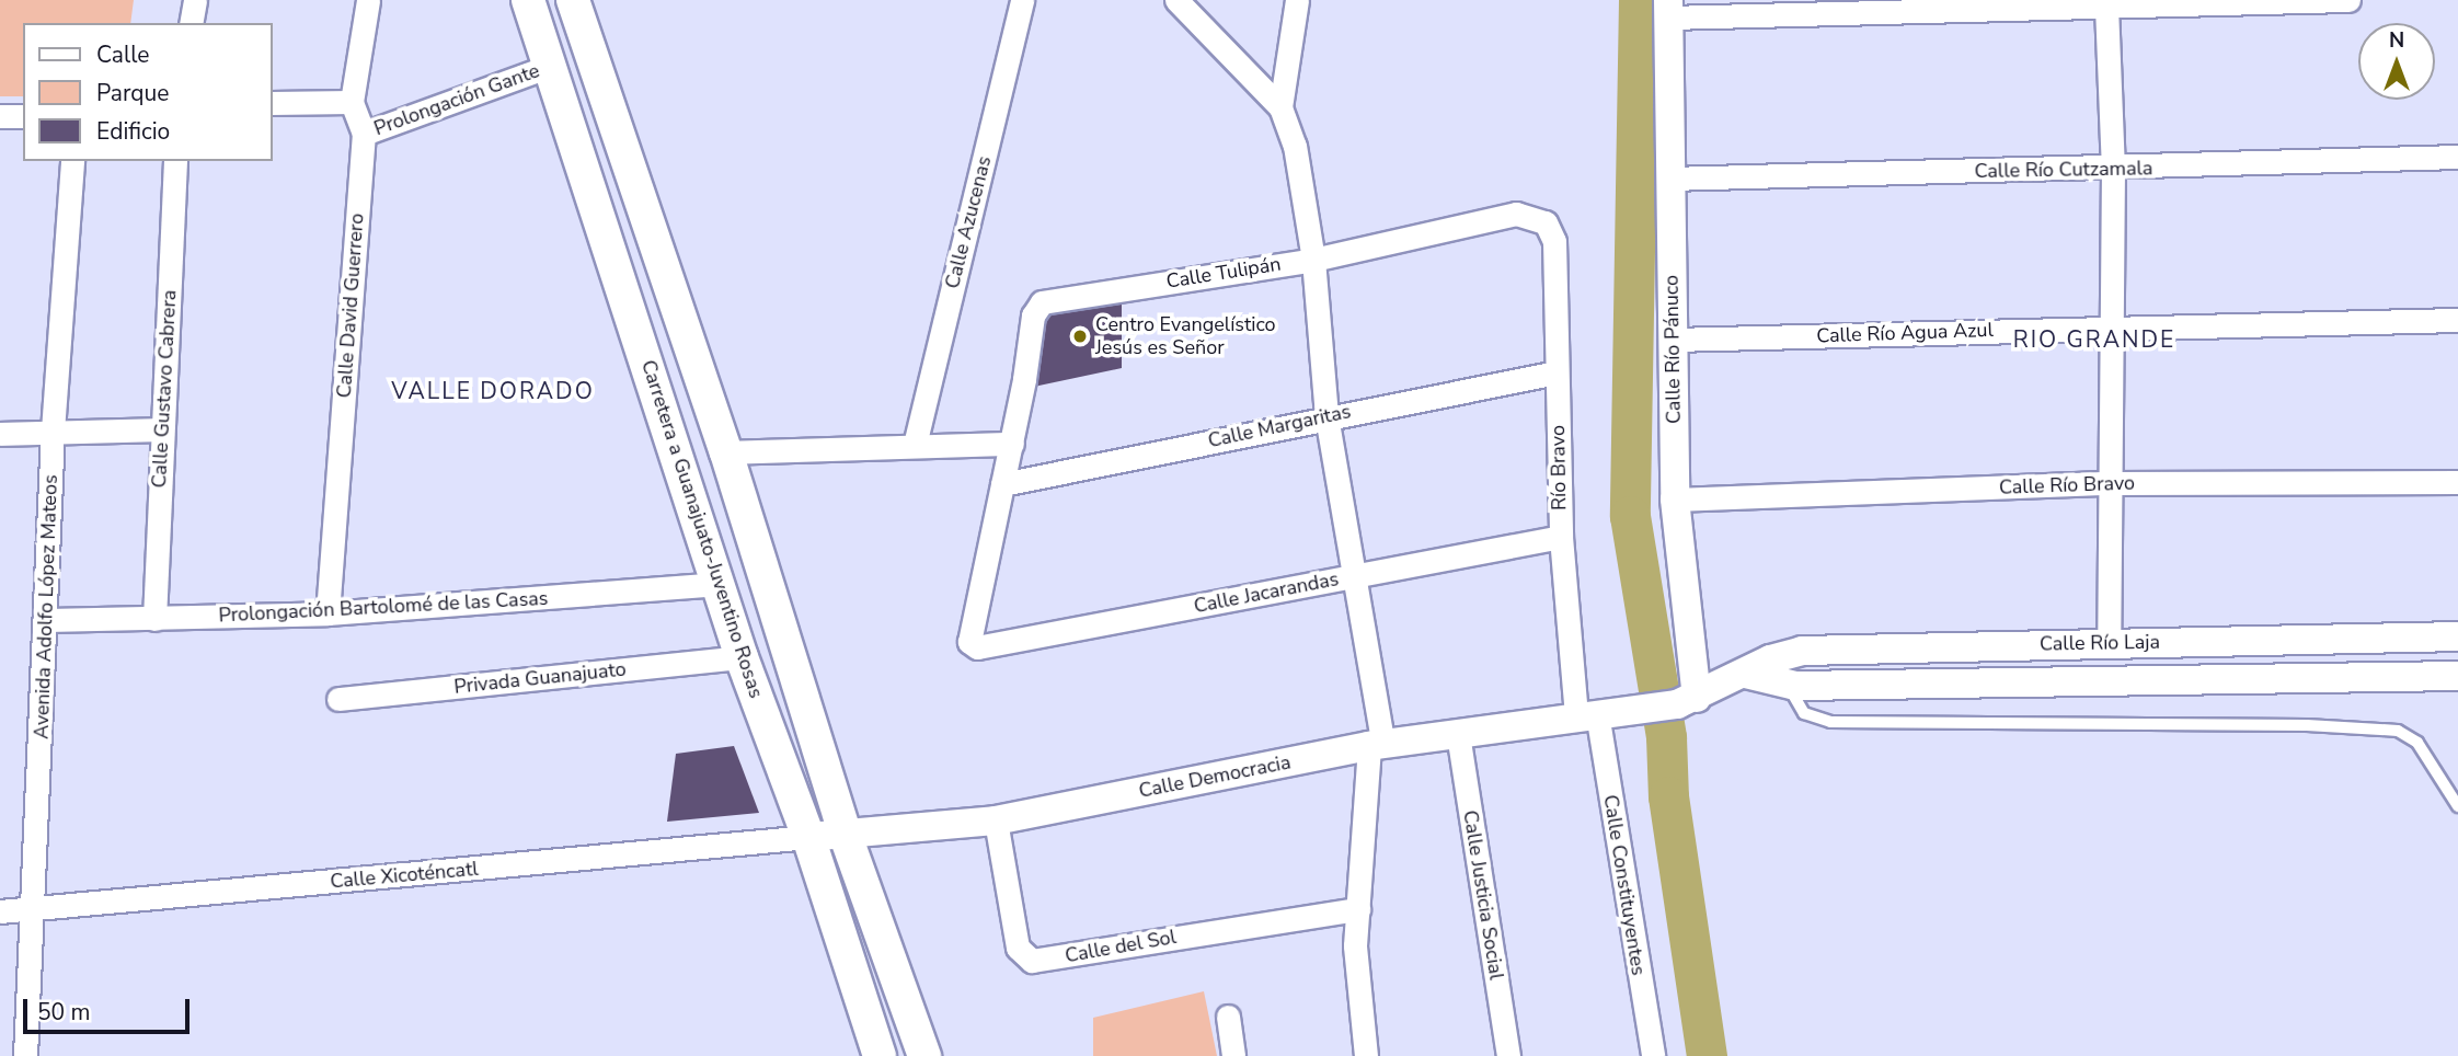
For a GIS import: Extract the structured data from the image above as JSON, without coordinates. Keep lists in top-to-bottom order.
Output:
{
  "streets": {
    "main road": ["Carretera a Guanajuato-Juventino Rosas"],
    "street": [
      "Prolongación Gante",
      "Calle Río Cutzamala",
      "Calle Azucenas",
      "Calle Tulipán",
      "Calle David Guerrero",
      "Calle Río Agua Azul",
      "Calle Río Pánuco",
      "Calle Gustavo Cabrera",
      "Calle Margaritas",
      "Río Bravo",
      "Calle Río Bravo",
      "Calle Jacarandas",
      "Avenida Adolfo López Mateos",
      "Prolongación Bartolomé de las Casas",
      "Calle Río Laja",
      "Privada Guanajuato",
      "Calle Democracia",
      "Calle Xicoténcatl",
      "Calle Constituyentes",
      "Calle Justicia Social",
      "Calle del Sol"
    ]
  },
  "crossings": [
    ["Prolongación Gante", "Calle David Guerrero"],
    ["Prolongación Gante", "Carretera a Guanajuato-Juventino Rosas"],
    ["Calle Río Cutzamala", "Calle Río Pánuco"],
    ["Calle Tulipán", "Río Bravo"],
    ["Calle David Guerrero", "Prolongación Bartolomé de las Casas"],
    ["Calle Río Agua Azul", "Calle Río Pánuco"],
    ["Calle Río Pánuco", "Calle Río Bravo"],
    ["Calle Río Pánuco", "Calle Río Laja"],
    ["Calle Gustavo Cabrera", "Prolongación Bartolomé de las Casas"],
    ["Calle Margaritas", "Río Bravo"],
    ["Calle Margaritas", "Calle Jacarandas"],
    ["Río Bravo", "Calle Jacarandas"],
    ["Río Bravo", "Calle Río Laja"],
    ["Río Bravo", "Calle Democracia"],
    ["Río Bravo", "Calle Constituyentes"],
    ["Carretera a Guanajuato-Juventino Rosas", "Prolongación Bartolomé de las Casas"],
    ["Carretera a Guanajuato-Juventino Rosas", "Privada Guanajuato"],
    ["Carretera a Guanajuato-Juventino Rosas", "Calle Democracia"],
    ["Carretera a Guanajuato-Juventino Rosas", "Calle Xicoténcatl"],
    ["Avenida Adolfo López Mateos", "Prolongación Bartolomé de las Casas"],
    ["Avenida Adolfo López Mateos", "Calle Xicoténcatl"],
    ["Calle Río Laja", "Calle Democracia"],
    ["Calle Río Laja", "Calle Constituyentes"],
    ["Calle Democracia", "Calle Xicoténcatl"],
    ["Calle Democracia", "Calle Constituyentes"],
    ["Calle Democracia", "Calle Justicia Social"],
    ["Calle Democracia", "Calle del Sol"]
  ],
  "districts": ["RIO GRANDE", "VALLE DORADO"],
  "places": ["Centro Evangelístico Jesús es Señor"],
  "legend": ["Calle", "Parque", "Edificio"],
  "scale_bar": "50 m",
  "north": "top"
}
